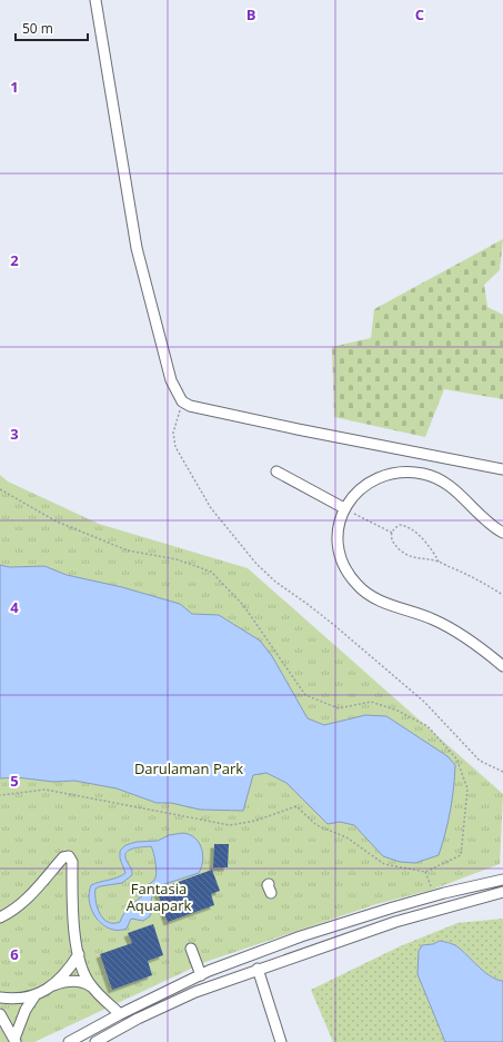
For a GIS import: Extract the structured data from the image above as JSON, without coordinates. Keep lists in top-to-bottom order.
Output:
{
  "parks": ["Darulaman Park", "Fantasia Aquapark"],
  "scale_bar": "50 m",
  "grid": {
    "columns": ["B", "C"],
    "rows": [
      "1",
      "2",
      "3",
      "4",
      "5",
      "6"
    ]
  }
}
